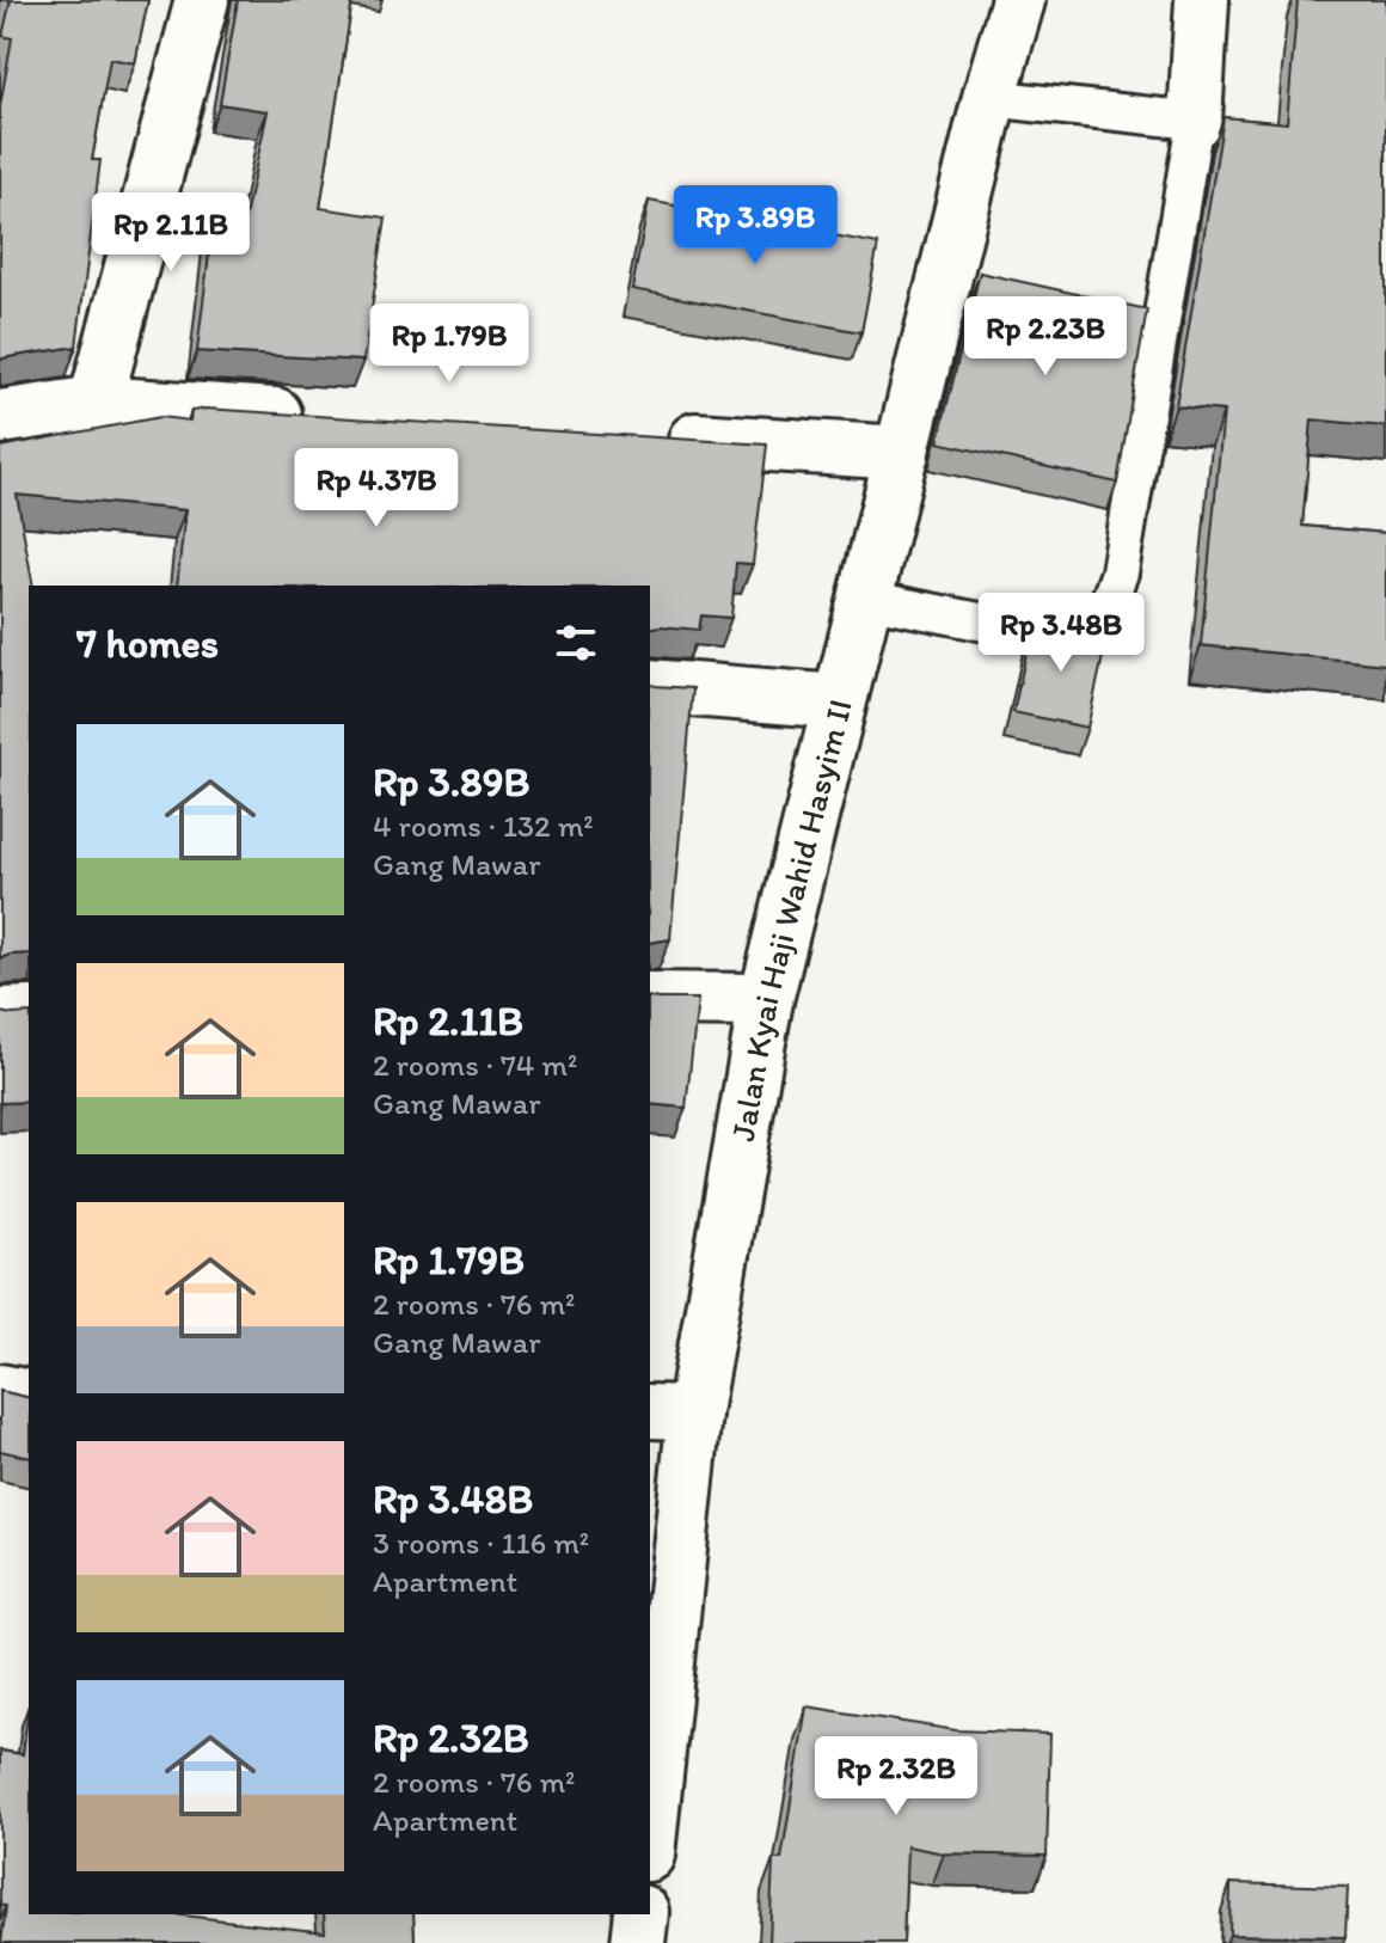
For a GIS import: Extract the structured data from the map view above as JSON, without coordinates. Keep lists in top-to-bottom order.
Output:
{
  "streets": {
    "street": ["Jalan Kyai Haji Wahid Hasyim II"]
  },
  "page": {
    "price": [
      "Rp 3.89B",
      "Rp 2.11B",
      "Rp 2.23B",
      "Rp 1.79B",
      "Rp 4.37B",
      "Rp 3.48B",
      "Rp 2.32B"
    ],
    "heading": "7 homes",
    "list": [
      {
        "name": "Rp 3.89B",
        "note": "4 rooms · 132 m² · Gang Mawar"
      },
      {
        "name": "Rp 2.11B",
        "note": "2 rooms · 74 m² · Gang Mawar"
      },
      {
        "name": "Rp 1.79B",
        "note": "2 rooms · 76 m² · Gang Mawar"
      },
      {
        "name": "Rp 3.48B",
        "note": "3 rooms · 116 m² · Apartment"
      },
      {
        "name": "Rp 2.32B",
        "note": "2 rooms · 76 m² · Apartment"
      }
    ]
  }
}
